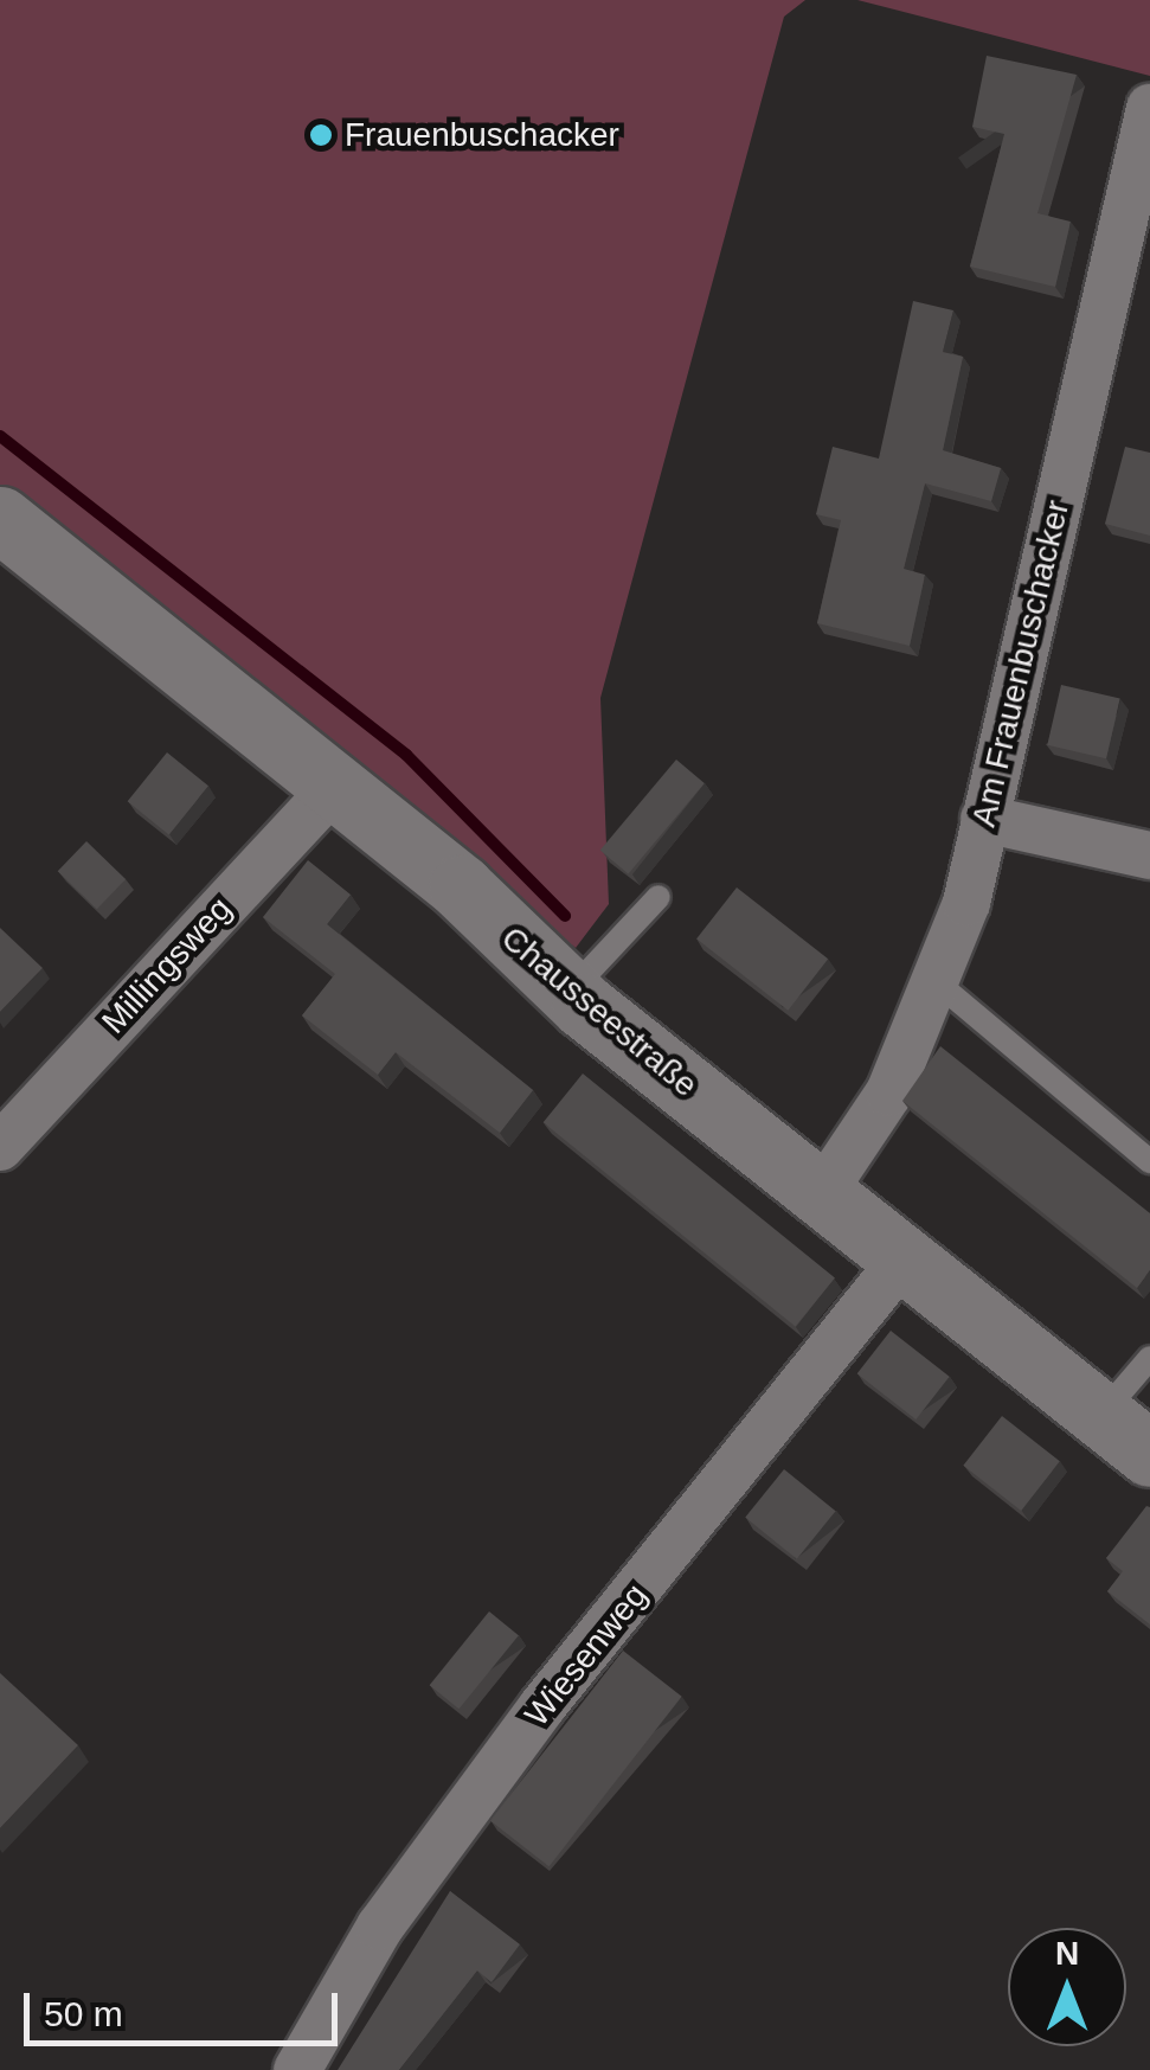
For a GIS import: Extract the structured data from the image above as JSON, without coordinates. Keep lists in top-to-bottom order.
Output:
{
  "streets": {
    "street": [
      "Am Frauenbuschacker",
      "Millingsweg",
      "Chausseestraße",
      "Wiesenweg"
    ]
  },
  "crossings": [
    ["Am Frauenbuschacker", "Chausseestraße"],
    ["Millingsweg", "Chausseestraße"],
    ["Chausseestraße", "Wiesenweg"]
  ],
  "places": ["Frauenbuschacker"],
  "scale_bar": "50 m",
  "north": "top"
}
